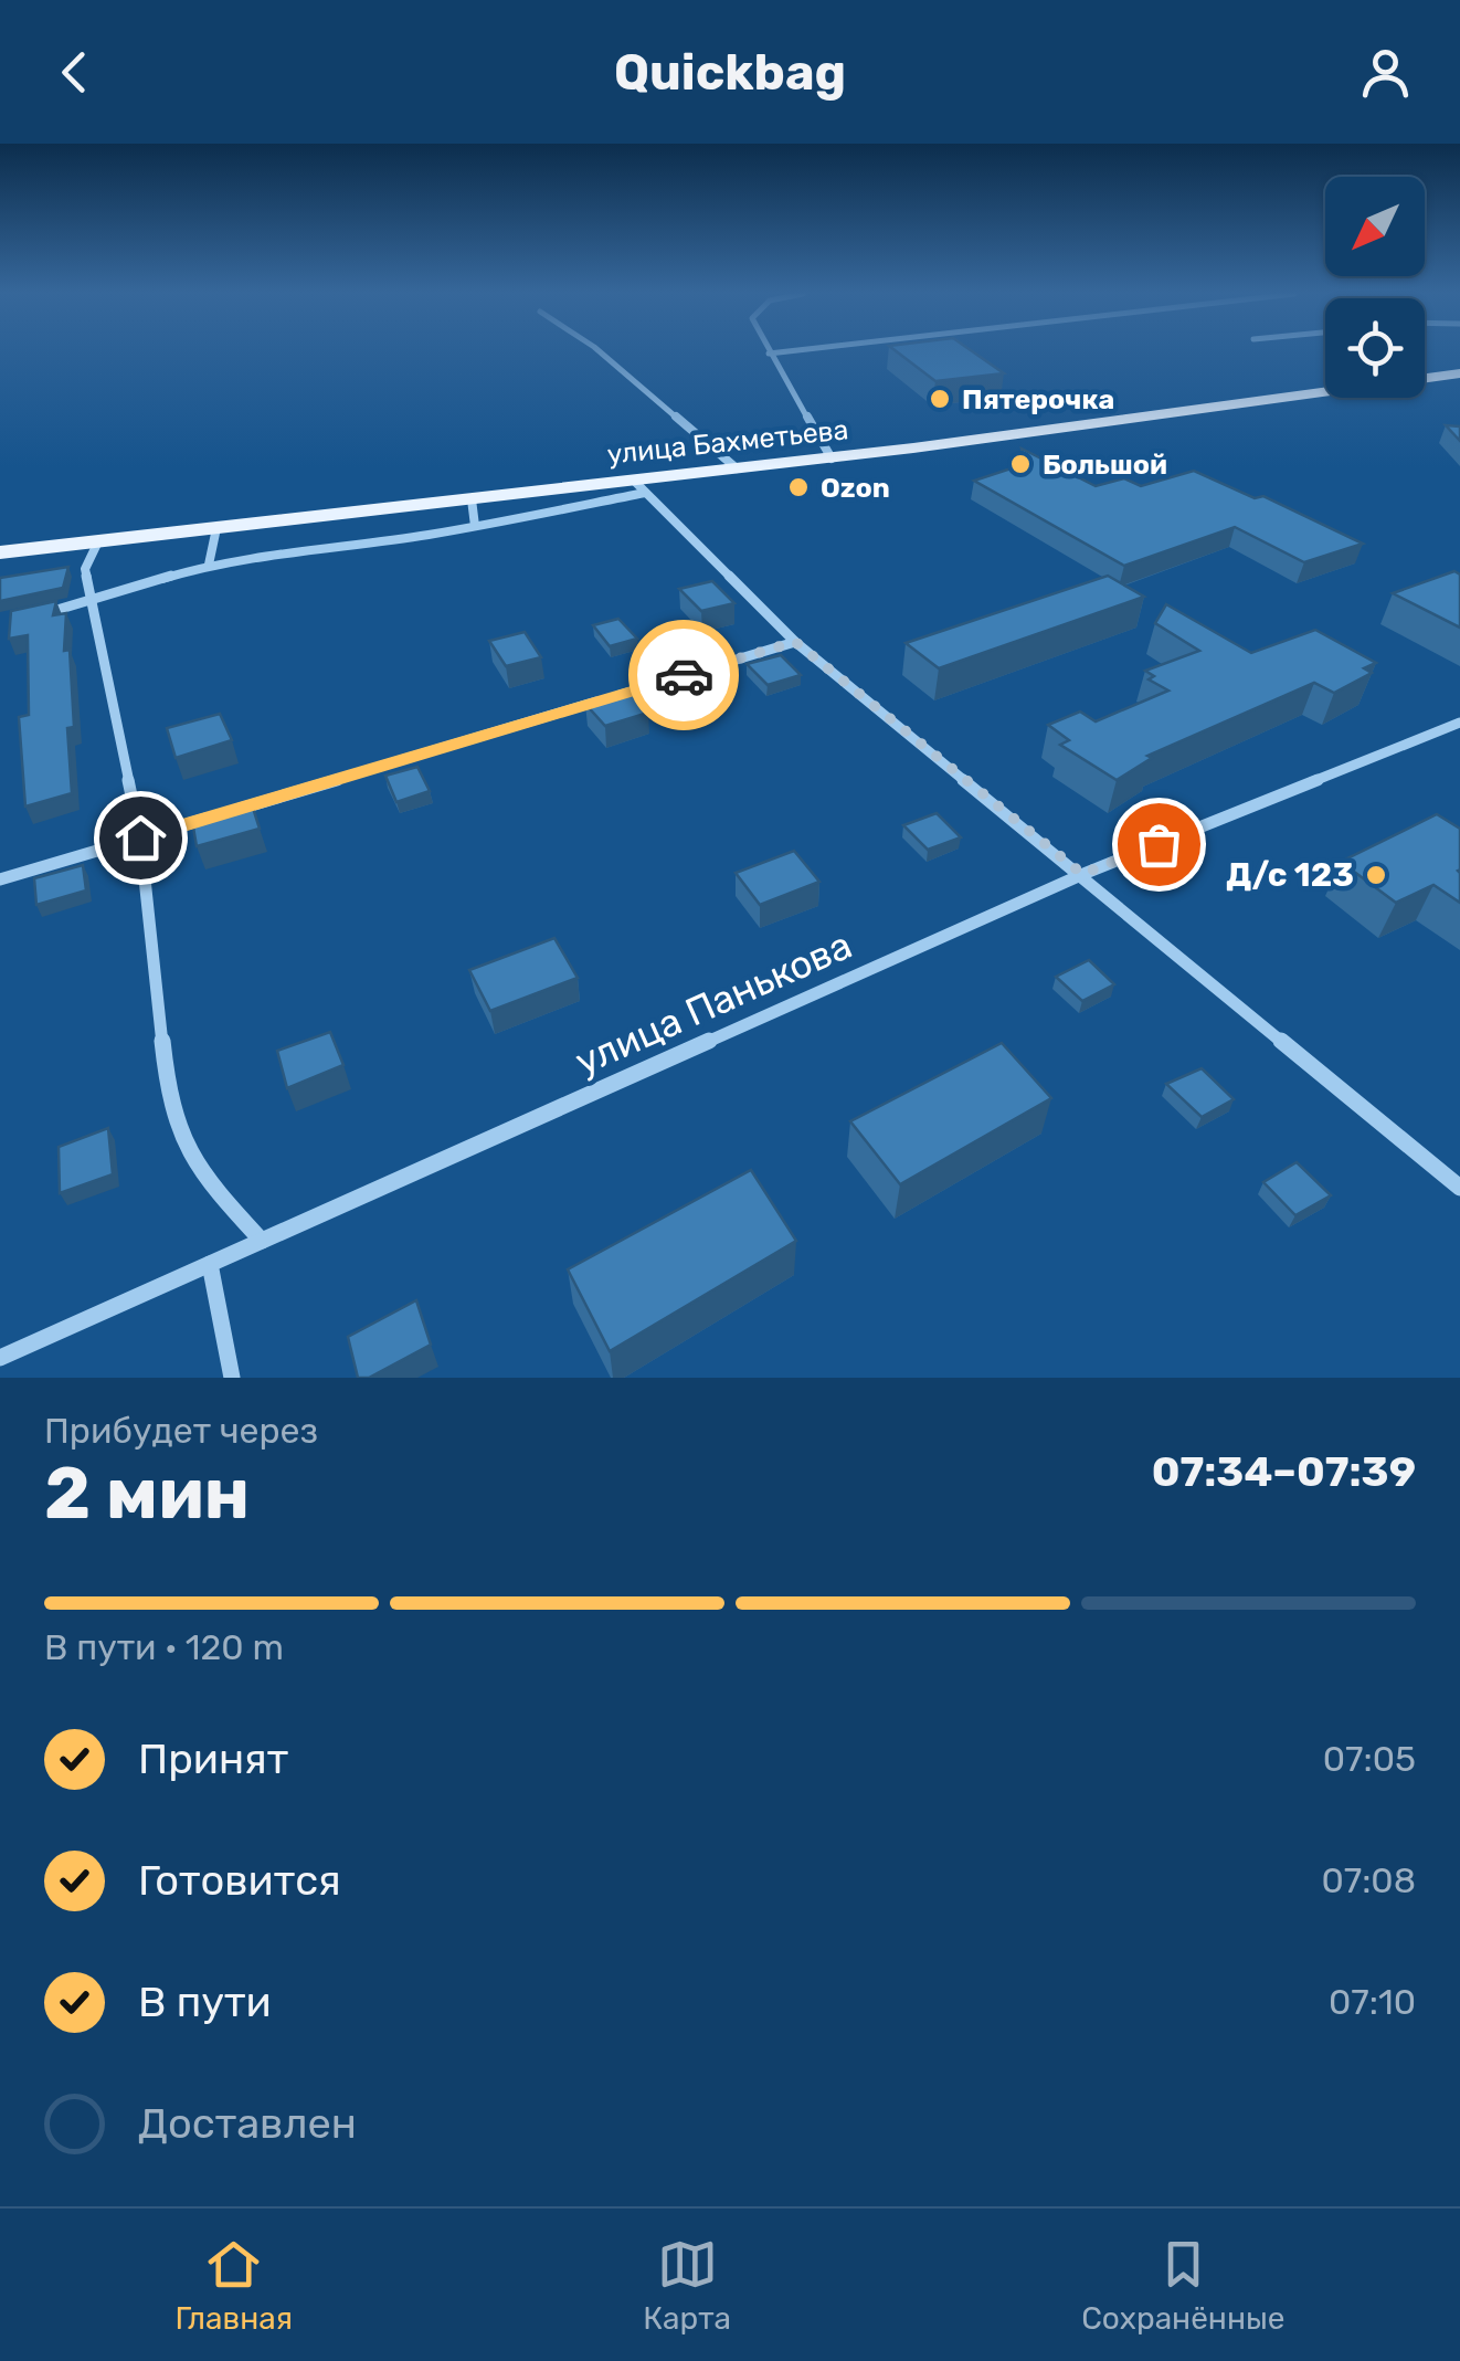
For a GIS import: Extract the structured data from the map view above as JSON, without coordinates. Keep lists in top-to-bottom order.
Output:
{
  "streets": {
    "main road": ["улица Бахметьева"],
    "street": ["улица Панькова"]
  },
  "places": [
    "Пятерочка",
    "Большой",
    "Ozon",
    "Д/с 123"
  ],
  "north": "bottom left",
  "page": {
    "header": "Quickbag",
    "heading": ["2 мин", "Прибудет через", "07:34–07:39"],
    "bar": "В пути · 120 m",
    "list": [
      ["Принят", "07:05"],
      ["Готовится", "07:08"],
      ["В пути", "07:10"],
      "Доставлен"
    ],
    "tabs": ["Главная", "Карта", "Сохранённые"]
  }
}
